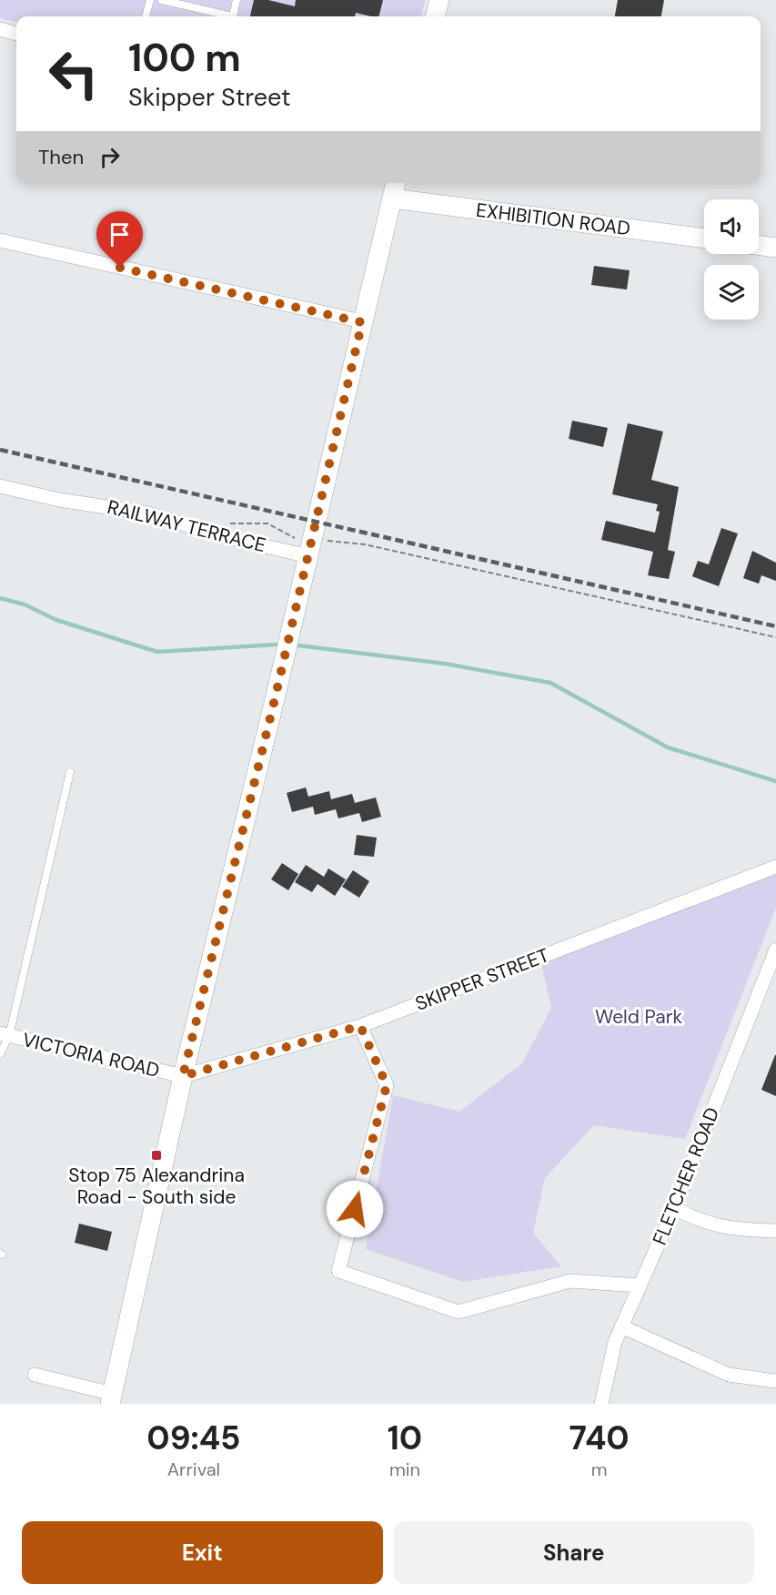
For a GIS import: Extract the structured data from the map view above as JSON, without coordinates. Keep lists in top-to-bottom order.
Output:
{
  "streets": {
    "main road": ["EXHIBITION ROAD"],
    "street": [
      "RAILWAY TERRACE",
      "SKIPPER STREET",
      "VICTORIA ROAD",
      "FLETCHER ROAD"
    ]
  },
  "crossings": [
    ["SKIPPER STREET", "VICTORIA ROAD"]
  ],
  "parks": ["Weld Park"],
  "places": {
    "transit": ["Stop 75 Alexandrina Road - South side"]
  },
  "page": {
    "turn": ["100 m", "Skipper Street"],
    "then": "Then",
    "eta": [
      "09:45",
      "Arrival",
      "10",
      "min",
      "740",
      "m"
    ],
    "buttons": ["Exit", "Share"]
  }
}
